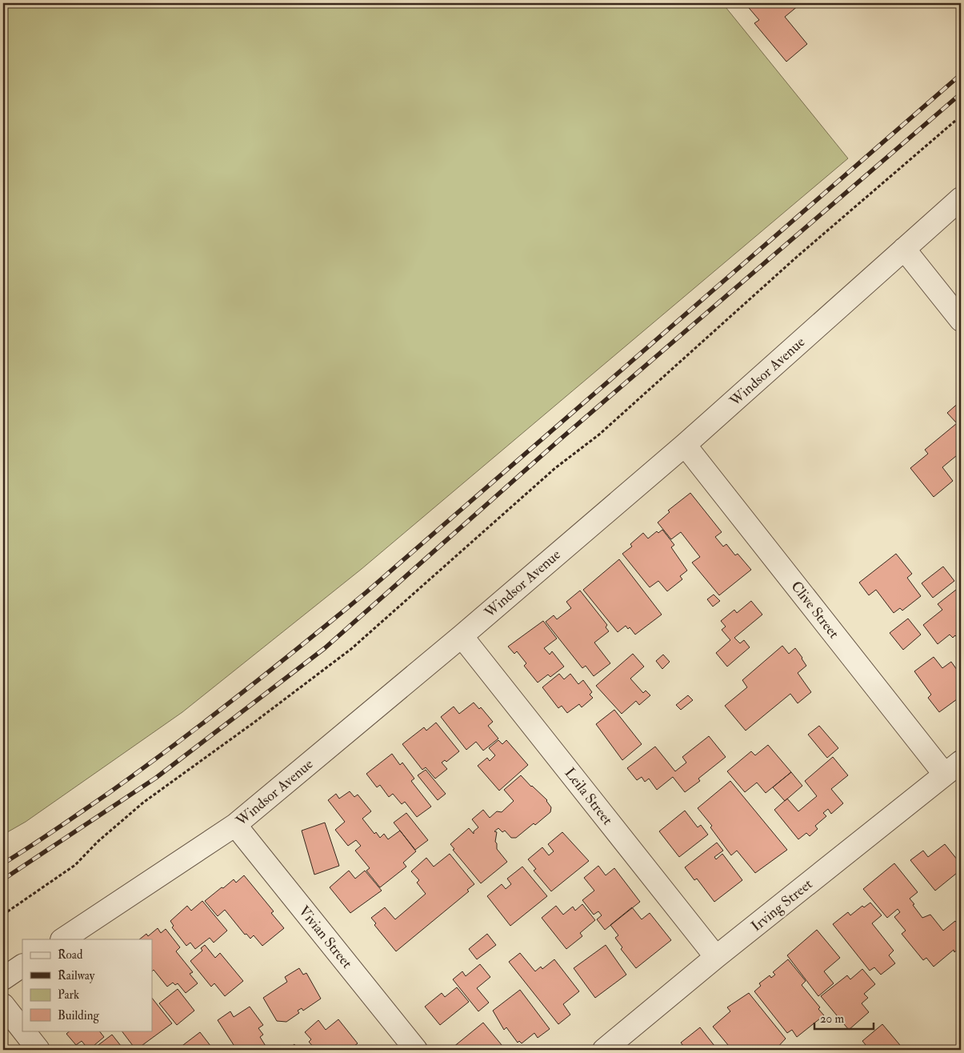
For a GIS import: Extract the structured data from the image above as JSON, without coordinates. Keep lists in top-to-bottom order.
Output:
{
  "streets": {
    "street": [
      "Windsor Avenue",
      "Clive Street",
      "Leila Street",
      "Irving Street",
      "Vivian Street"
    ]
  },
  "crossings": [
    ["Windsor Avenue", "Clive Street"],
    ["Windsor Avenue", "Leila Street"],
    ["Windsor Avenue", "Vivian Street"],
    ["Clive Street", "Irving Street"],
    ["Leila Street", "Irving Street"]
  ],
  "legend": [
    "Road",
    "Railway",
    "Park",
    "Building"
  ],
  "scale_bar": "20 m"
}
